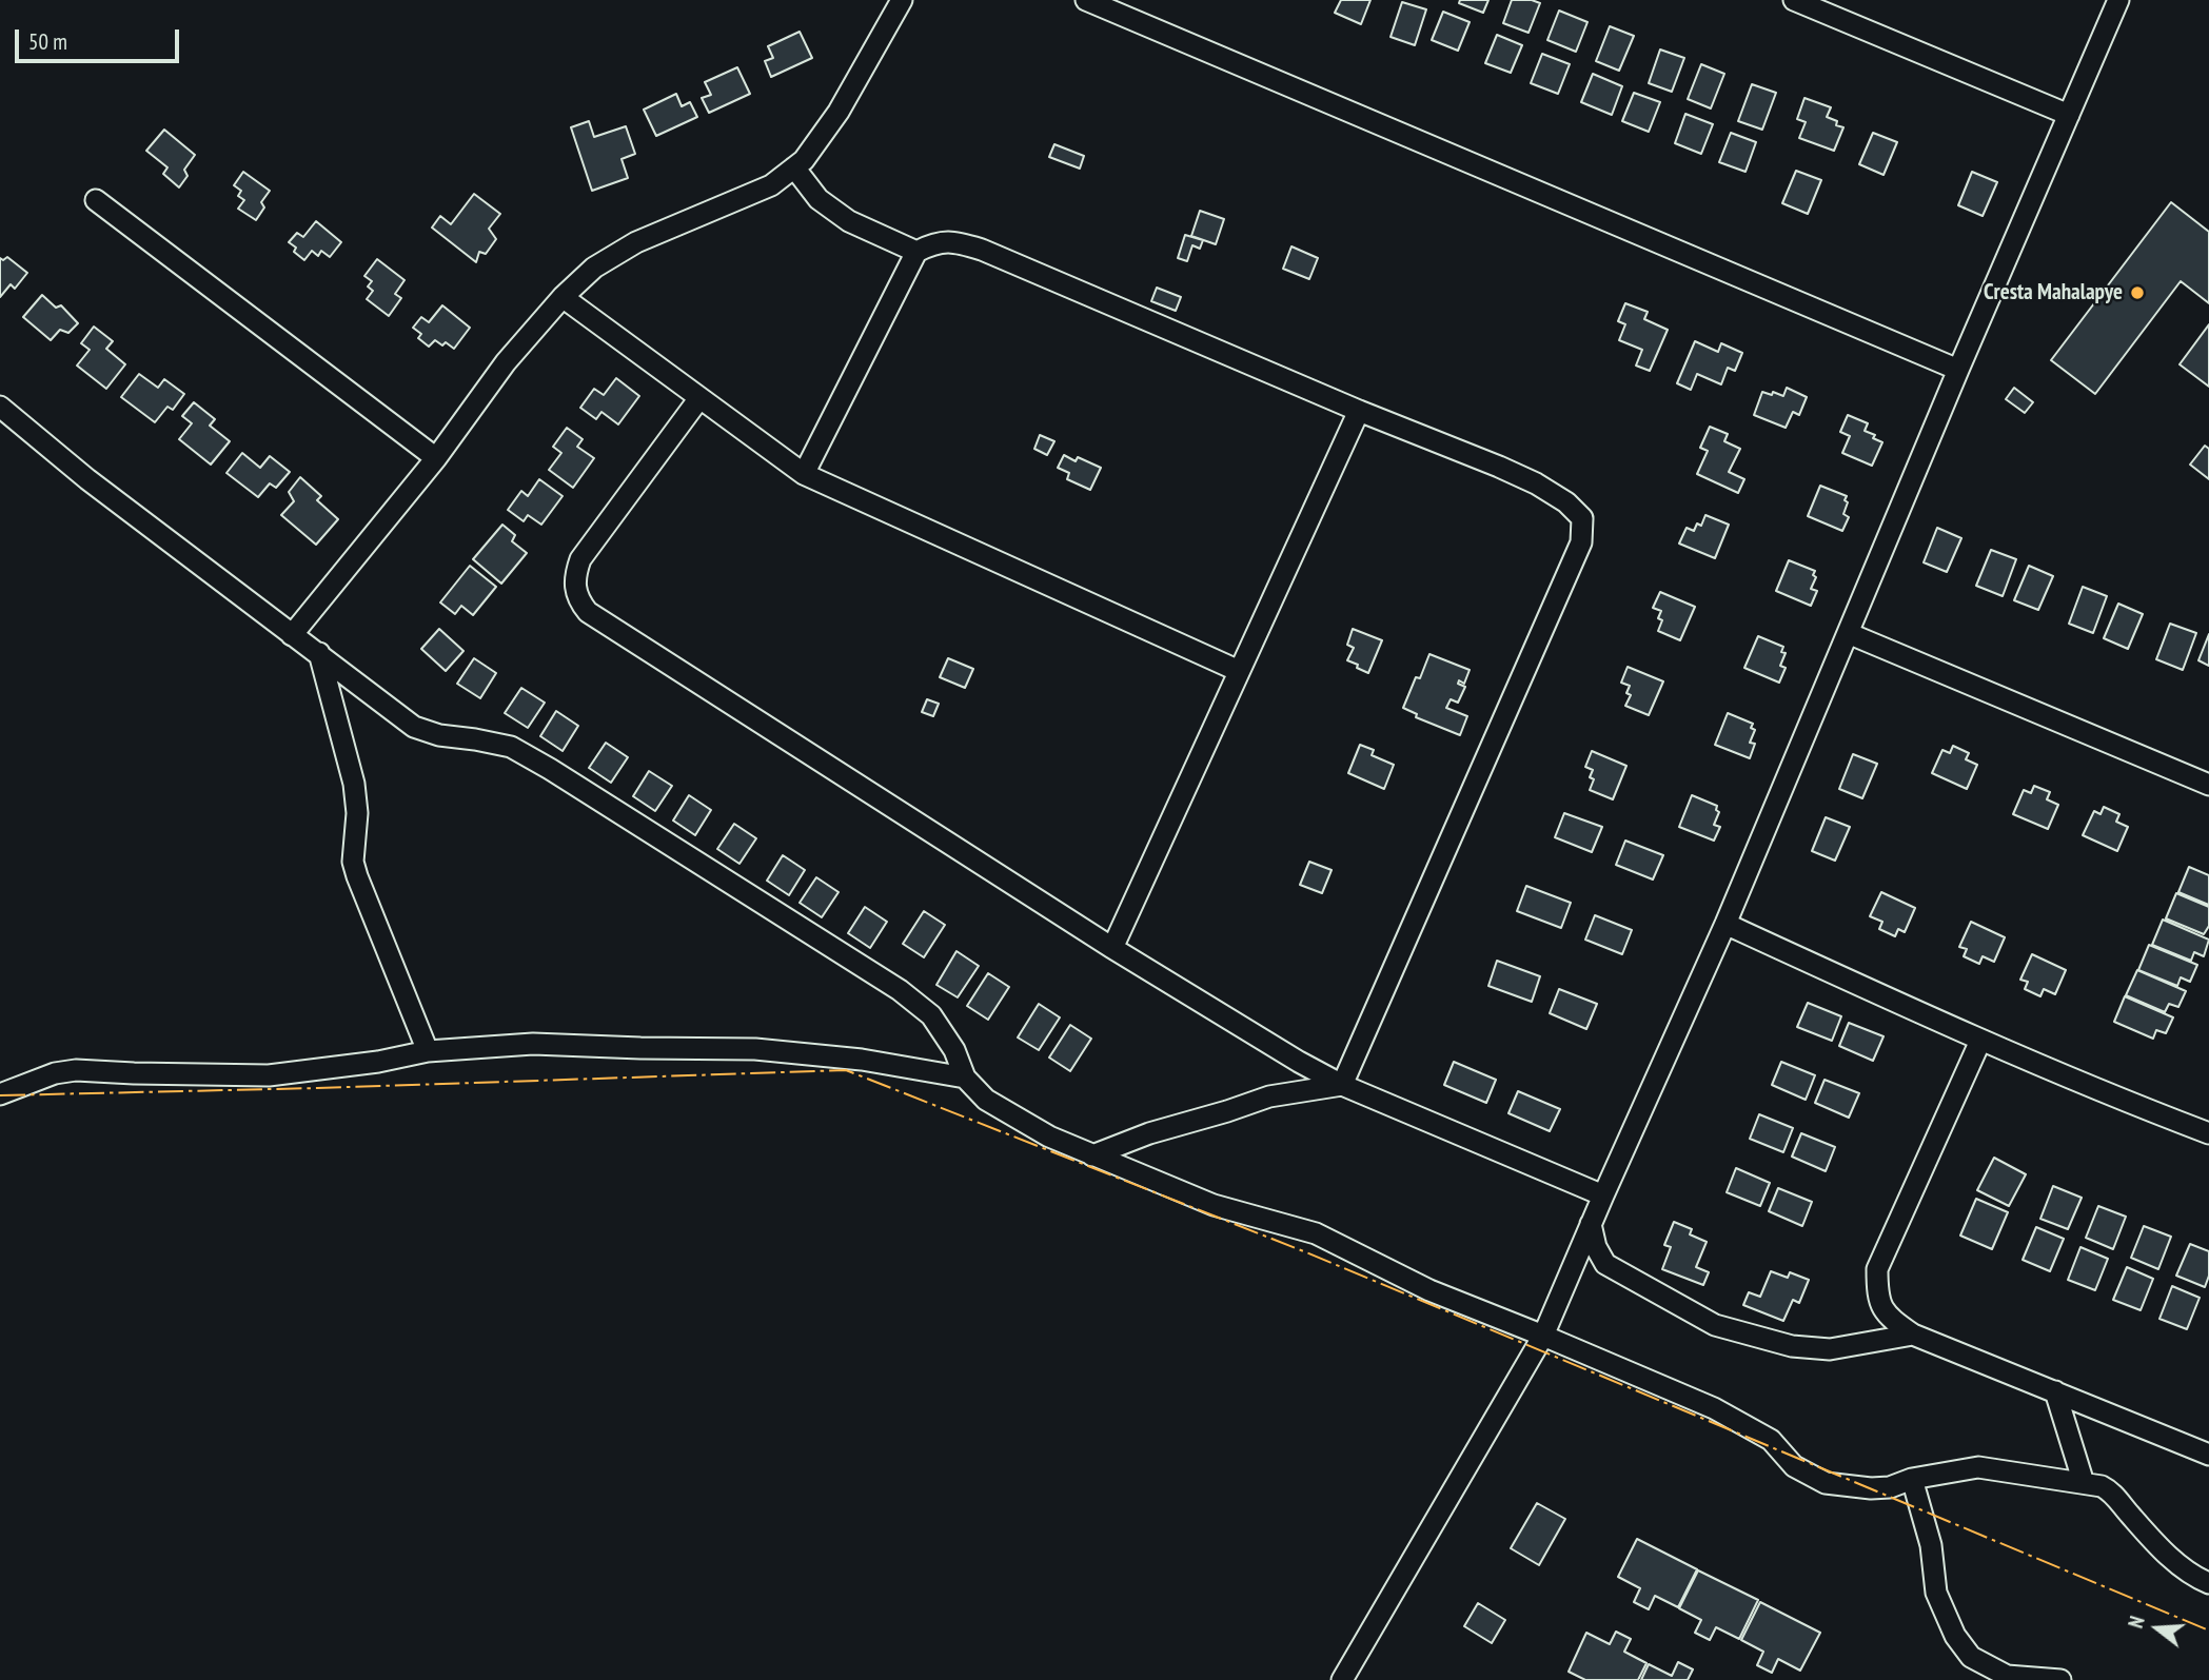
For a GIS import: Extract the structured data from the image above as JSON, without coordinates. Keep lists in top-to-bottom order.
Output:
{
  "places": ["Cresta Mahalapye"],
  "scale_bar": "50 m",
  "north": "left"
}
